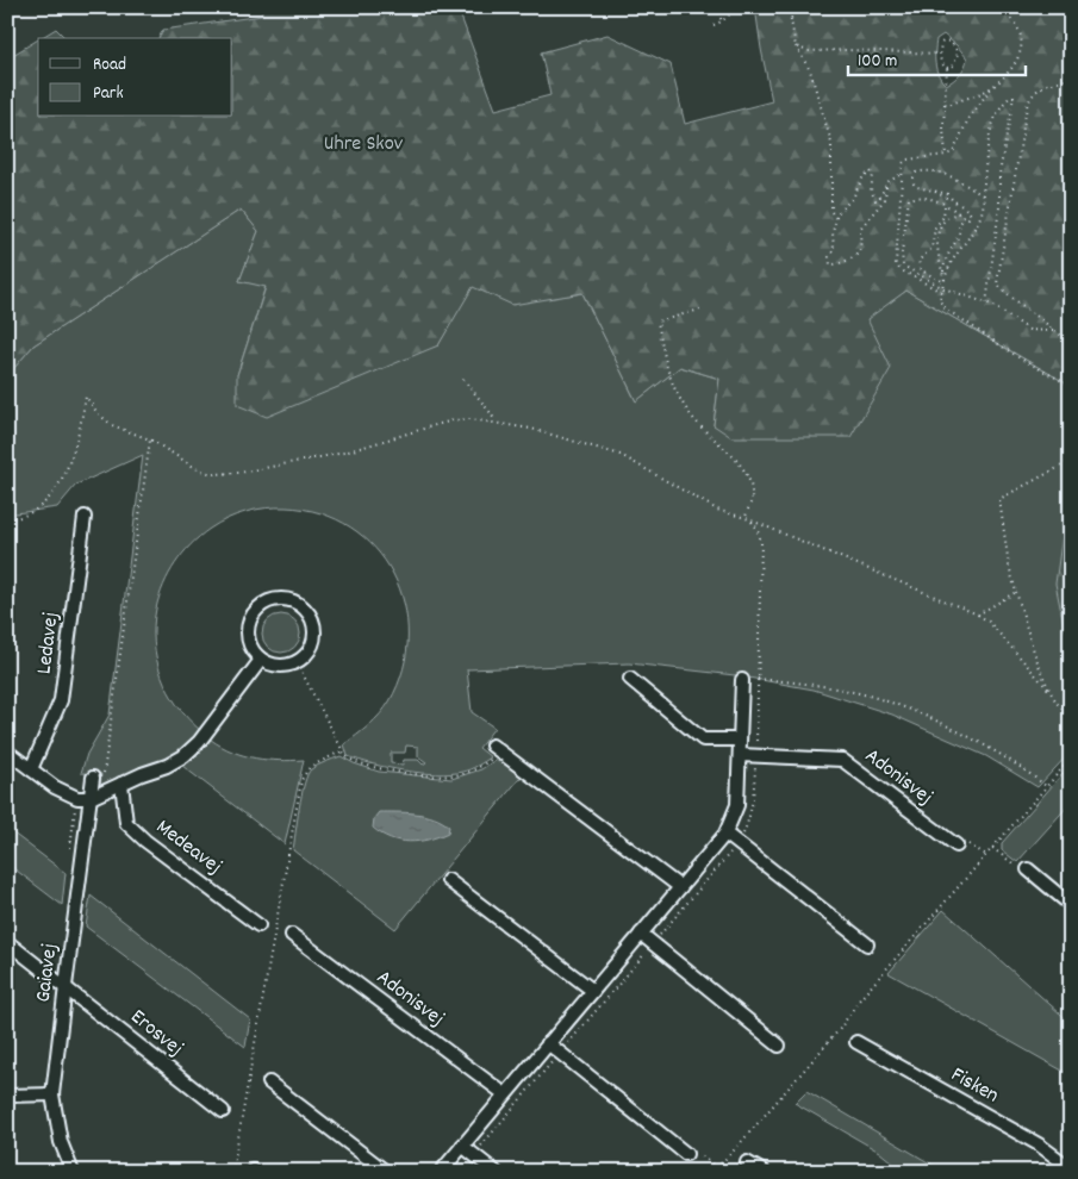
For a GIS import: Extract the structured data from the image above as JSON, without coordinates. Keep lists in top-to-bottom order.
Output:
{
  "streets": {
    "street": [
      "Ledavej",
      "Adonisvej",
      "Medeavej",
      "Gaiavej",
      "Erosvej",
      "Fisken"
    ]
  },
  "crossings": [
    ["Gaiavej", "Erosvej"]
  ],
  "parks": ["Uhre Skov"],
  "legend": ["Road", "Park"],
  "scale_bar": "100 m"
}
